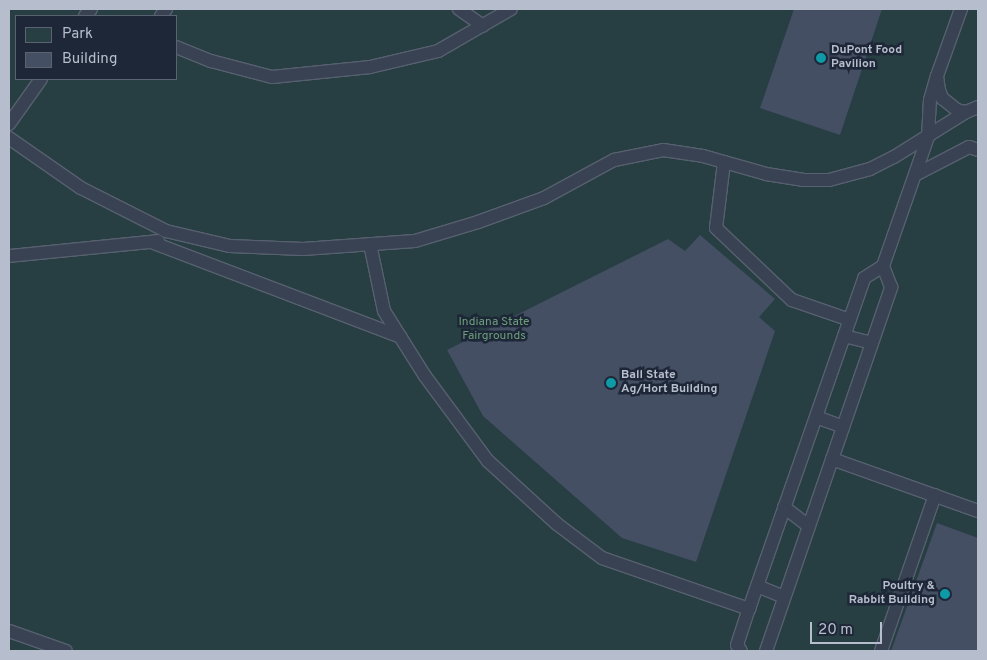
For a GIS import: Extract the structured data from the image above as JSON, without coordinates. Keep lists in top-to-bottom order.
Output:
{
  "parks": ["Indiana State Fairgrounds"],
  "places": ["DuPont Food Pavilion", "Ball State Ag/Hort Building", "Poultry & Rabbit Building"],
  "legend": ["Park", "Building"],
  "scale_bar": "20 m"
}
